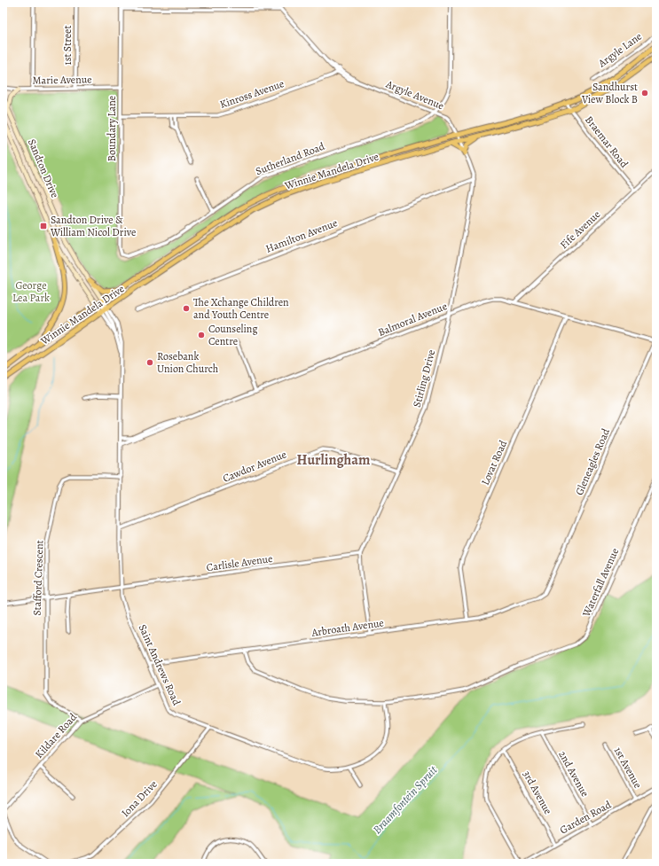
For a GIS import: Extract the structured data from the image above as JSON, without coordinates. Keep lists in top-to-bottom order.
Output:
{
  "streets": {
    "main road": ["Sandton Drive", "Winnie Mandela Drive"],
    "street": [
      "1st Street",
      "Argyle Lane",
      "Marie Avenue",
      "Kinross Avenue",
      "Argyle Avenue",
      "Boundary Lane",
      "Braemar Road",
      "Sutherland Road",
      "Fife Avenue",
      "Hamilton Avenue",
      "Balmoral Avenue",
      "Stirling Drive",
      "Gleneagles Road",
      "Lovat Road",
      "Cawdor Avenue",
      "Carlisle Avenue",
      "Stafford Crescent",
      "Waterfall Avenue",
      "Arbroath Avenue",
      "Saint Andrews Road",
      "Kildare Road",
      "1st Avenue",
      "2nd Avenue",
      "3rd Avenue",
      "Iona Drive",
      "Garden Road"
    ]
  },
  "crossings": [
    ["1st Street", "Marie Avenue"],
    ["Marie Avenue", "Boundary Lane"],
    ["Kinross Avenue", "Argyle Avenue"],
    ["Kinross Avenue", "Boundary Lane"],
    ["Argyle Avenue", "Sutherland Road"],
    ["Argyle Avenue", "Winnie Mandela Drive"],
    ["Argyle Avenue", "Stirling Drive"],
    ["Boundary Lane", "Sutherland Road"],
    ["Braemar Road", "Winnie Mandela Drive"],
    ["Braemar Road", "Fife Avenue"],
    ["Sandton Drive", "Winnie Mandela Drive"],
    ["Winnie Mandela Drive", "Stirling Drive"],
    ["Winnie Mandela Drive", "Saint Andrews Road"],
    ["Fife Avenue", "Balmoral Avenue"],
    ["Hamilton Avenue", "Stirling Drive"],
    ["Balmoral Avenue", "Stirling Drive"],
    ["Balmoral Avenue", "Gleneagles Road"],
    ["Balmoral Avenue", "Lovat Road"],
    ["Balmoral Avenue", "Saint Andrews Road"],
    ["Stirling Drive", "Cawdor Avenue"],
    ["Stirling Drive", "Carlisle Avenue"],
    ["Stirling Drive", "Arbroath Avenue"],
    ["Gleneagles Road", "Arbroath Avenue"],
    ["Lovat Road", "Arbroath Avenue"],
    ["Cawdor Avenue", "Saint Andrews Road"],
    ["Carlisle Avenue", "Saint Andrews Road"],
    ["Stafford Crescent", "Saint Andrews Road"],
    ["Stafford Crescent", "Kildare Road"],
    ["Waterfall Avenue", "Arbroath Avenue"],
    ["Waterfall Avenue", "Saint Andrews Road"],
    ["Arbroath Avenue", "Saint Andrews Road"],
    ["Saint Andrews Road", "Kildare Road"],
    ["Saint Andrews Road", "Iona Drive"],
    ["1st Avenue", "Garden Road"],
    ["2nd Avenue", "Garden Road"],
    ["3rd Avenue", "Garden Road"]
  ],
  "districts": ["Hurlingham"],
  "water": ["Braamfontein Spruit"],
  "parks": ["George Lea Park"],
  "places": {
    "other": [
      "Sandhurst View Block B",
      "The Xchange Children and Youth Centre",
      "Counseling Centre",
      "Rosebank Union Church"
    ],
    "transit": ["Sandton Drive & William Nicol Drive"]
  }
}
